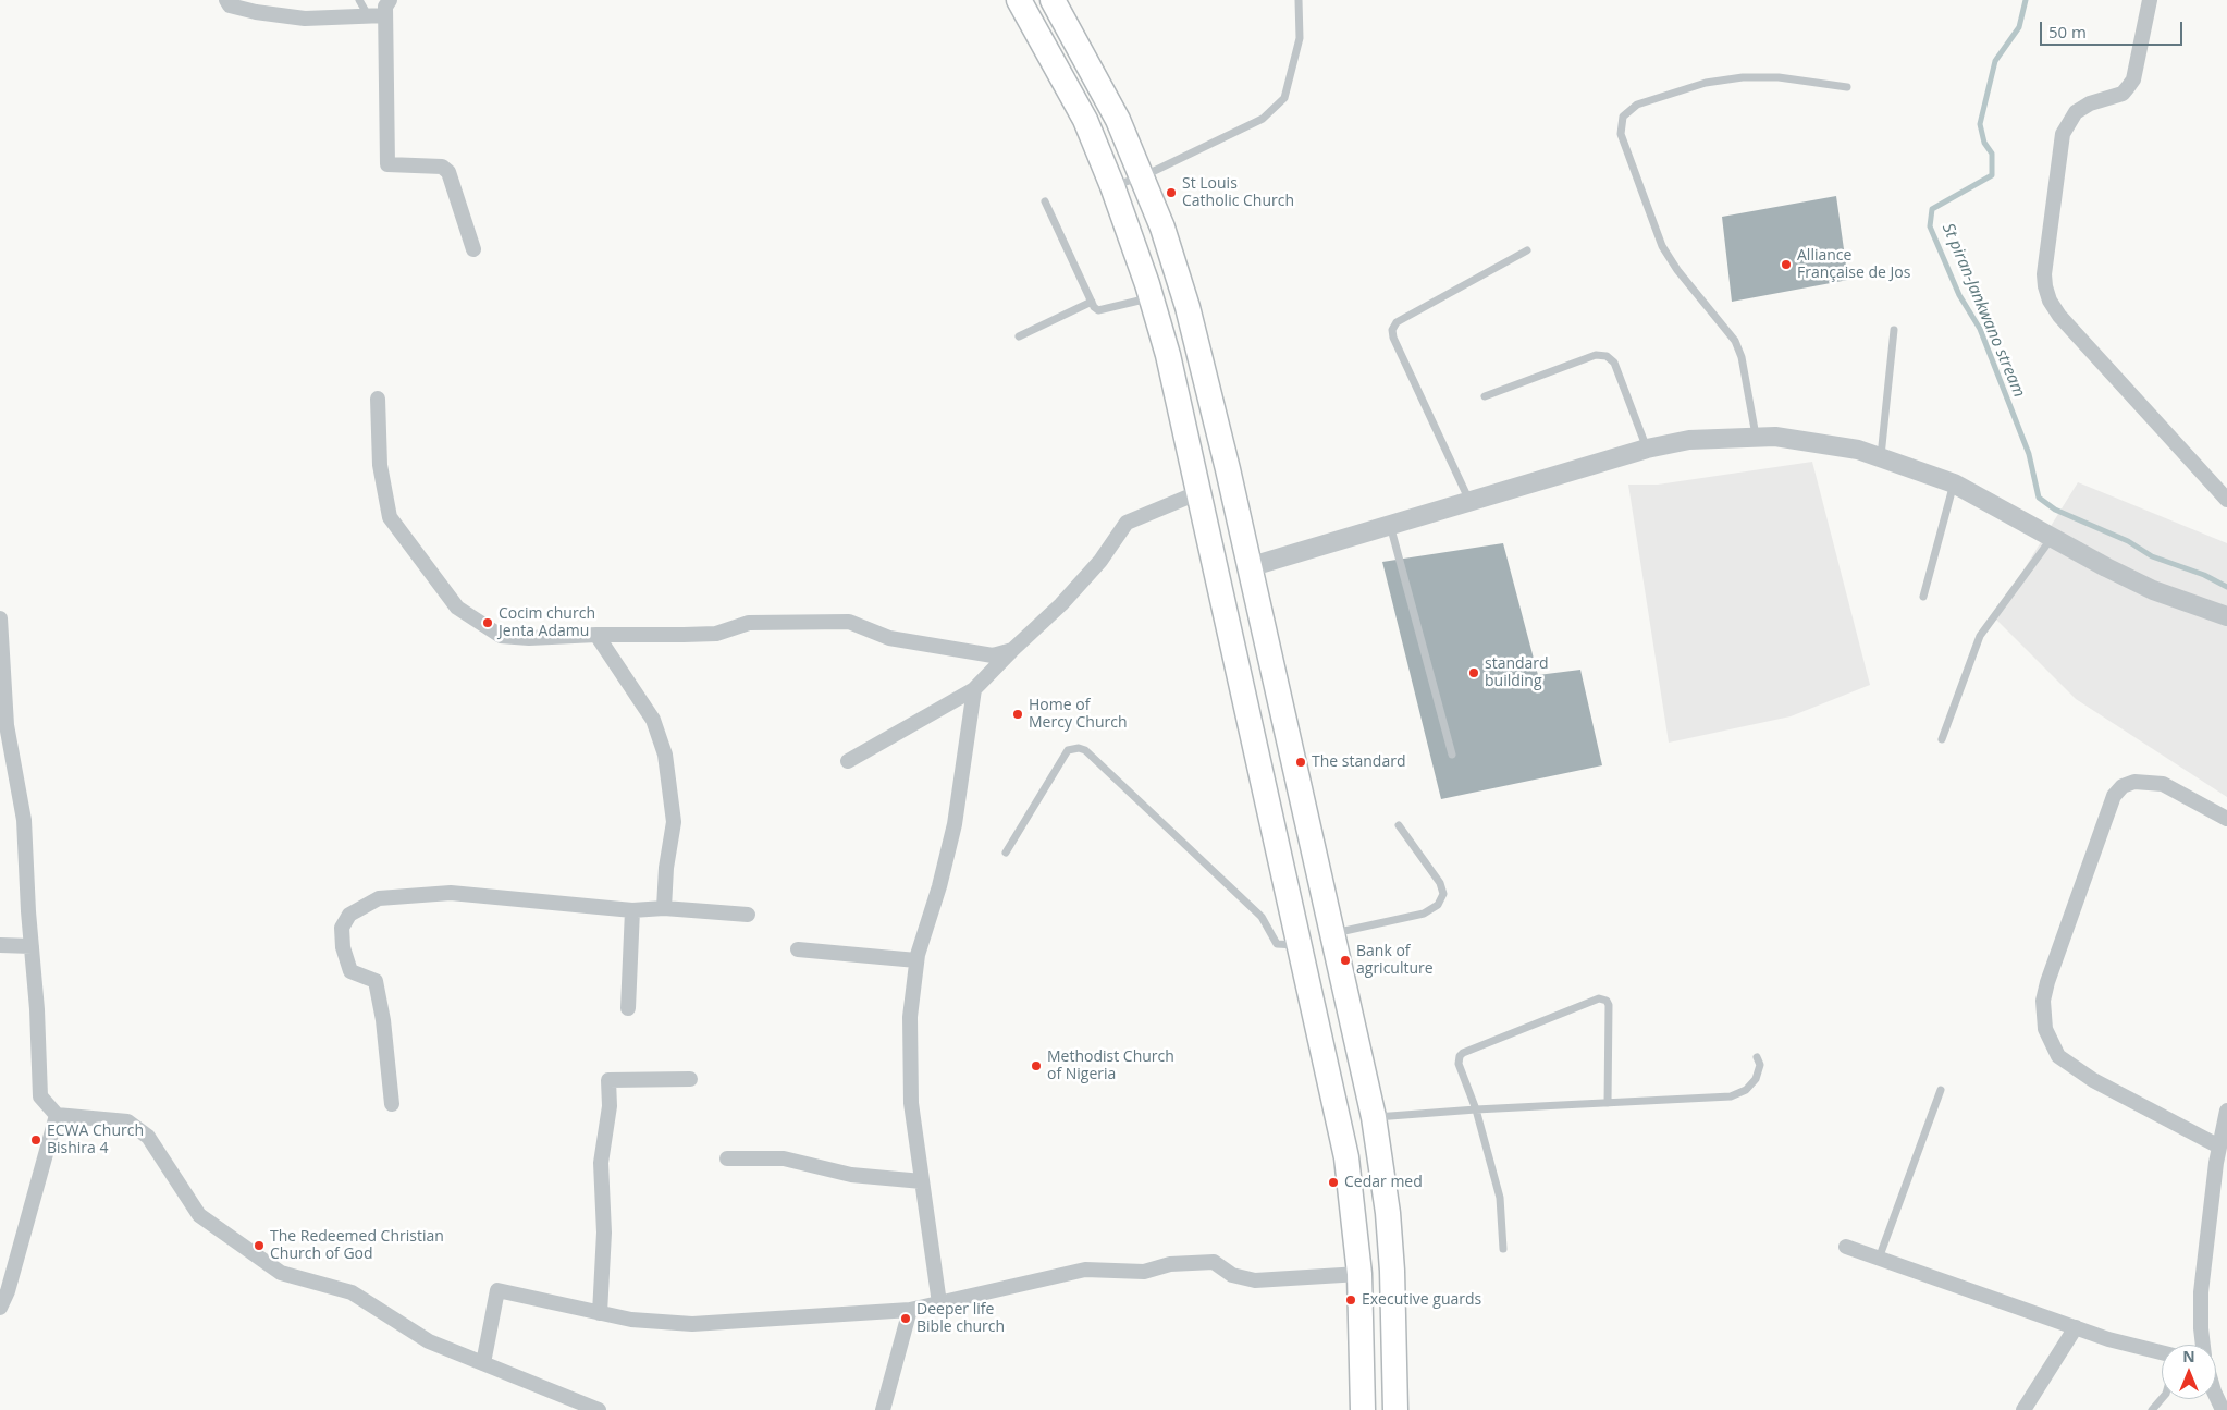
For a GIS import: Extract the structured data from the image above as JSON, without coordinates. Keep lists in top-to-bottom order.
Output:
{
  "water": ["St piran-Jankwano stream"],
  "places": [
    "St Louis Catholic Church",
    "Alliance Française de Jos",
    "Cocim church Jenta Adamu",
    "standard building",
    "Home of Mercy Church",
    "The standard",
    "Bank of agriculture",
    "Methodist Church of Nigeria",
    "ECWA Church Bishira 4",
    "Cedar med",
    "The Redeemed Christian Church of God",
    "Executive guards",
    "Deeper life Bible church"
  ],
  "scale_bar": "50 m",
  "north": "top"
}
